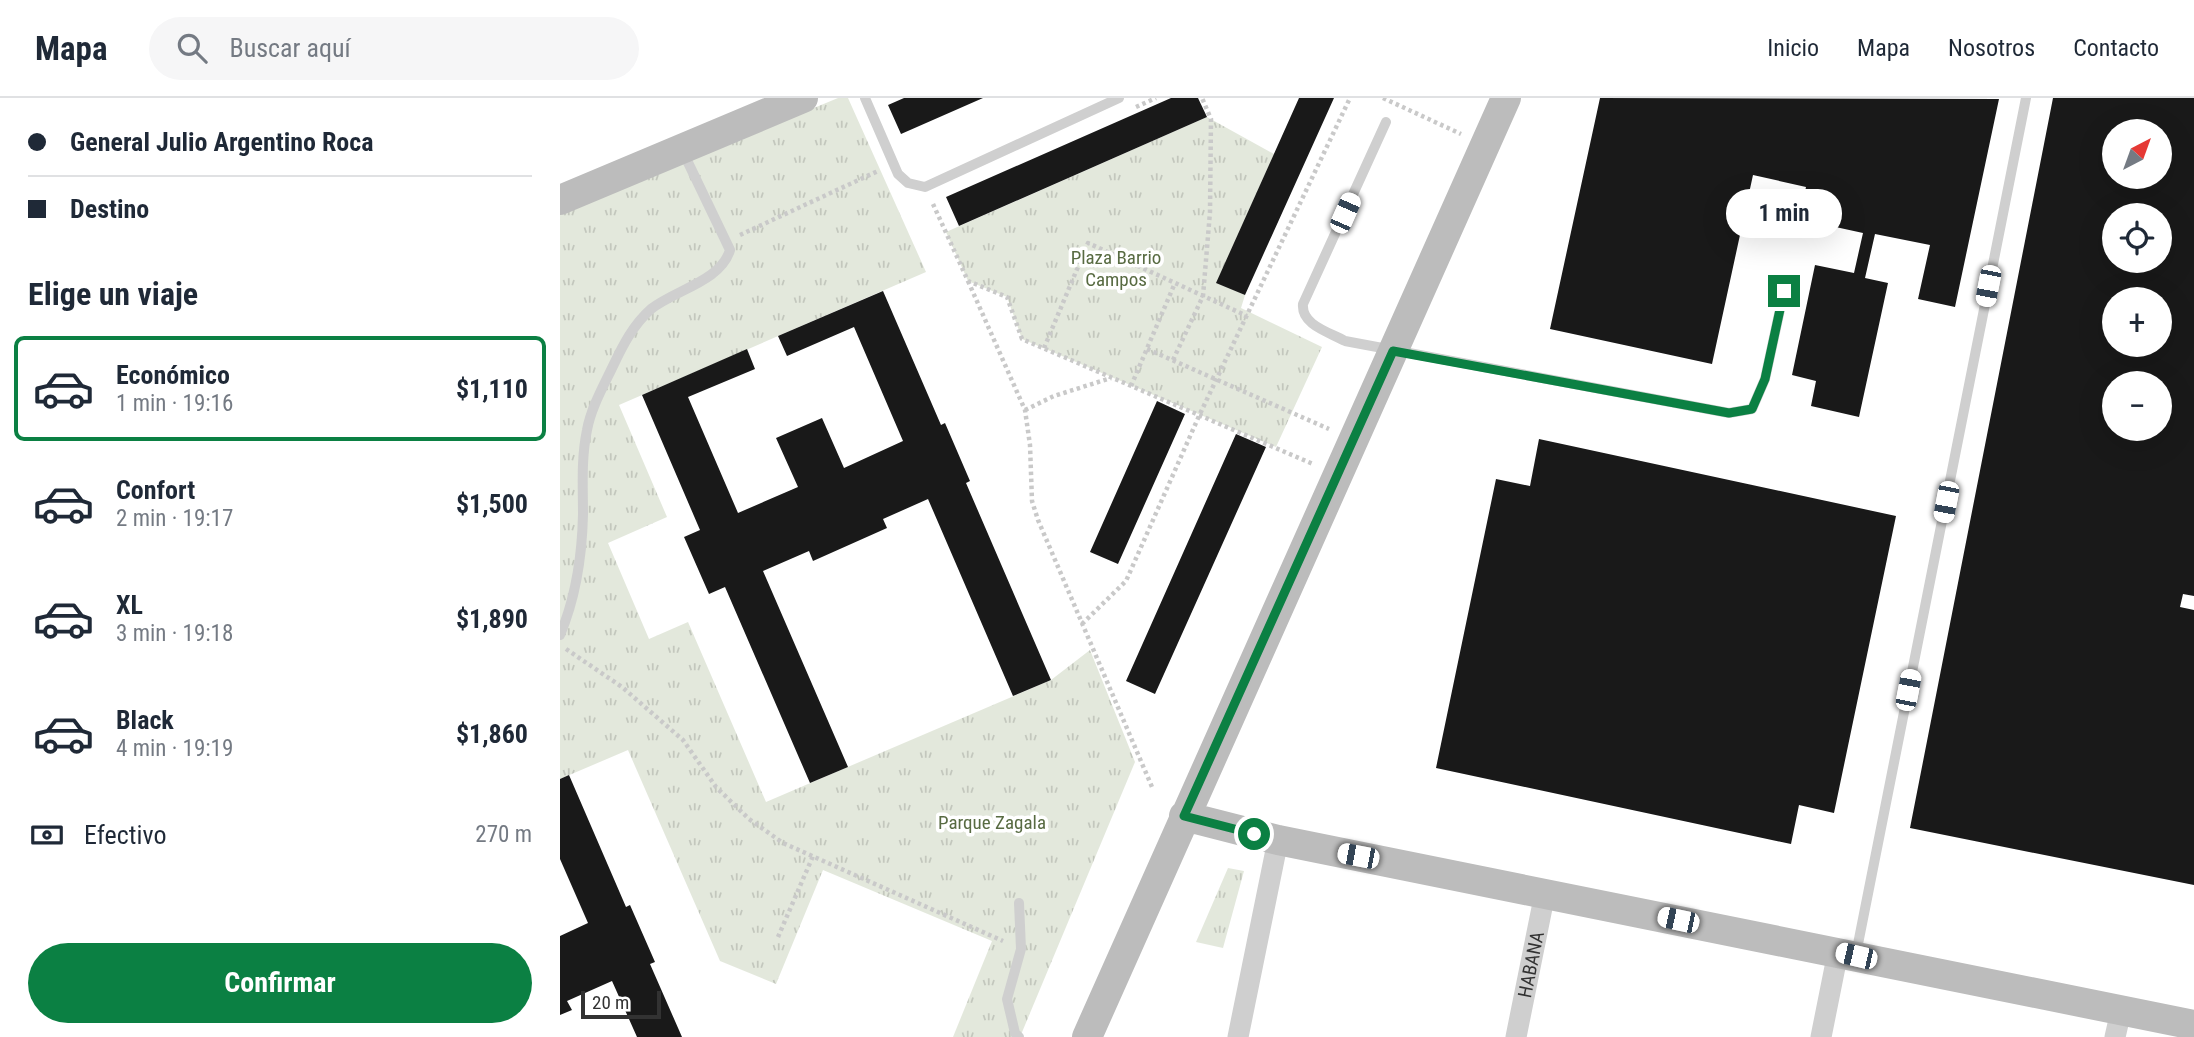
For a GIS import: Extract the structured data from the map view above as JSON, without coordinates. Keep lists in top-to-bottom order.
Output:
{
  "streets": {
    "street": ["HABANA"]
  },
  "parks": ["Plaza Barrio Campos", "Parque Zagala"],
  "scale_bar": "20 m",
  "north": "top right",
  "page": {
    "header": "Mapa",
    "search": "Buscar aquí",
    "nav": [
      "Inicio",
      "Mapa",
      "Nosotros",
      "Contacto"
    ],
    "banner": ["General Julio Argentino Roca", "Destino"],
    "map_buttons": ["+", "−"],
    "bubble": "1 min",
    "heading": "Elige un viaje",
    "list": [
      {
        "name": "Económico",
        "note": "1 min · 19:16",
        "value": "$1,110"
      },
      {
        "name": "Confort",
        "note": "2 min · 19:17",
        "value": "$1,500"
      },
      {
        "name": "XL",
        "note": "3 min · 19:18",
        "value": "$1,890"
      },
      {
        "name": "Black",
        "note": "4 min · 19:19",
        "value": "$1,860"
      }
    ],
    "pay": ["Efectivo", "270 m"],
    "buttons": "Confirmar",
    "scale": "20 m"
  }
}
